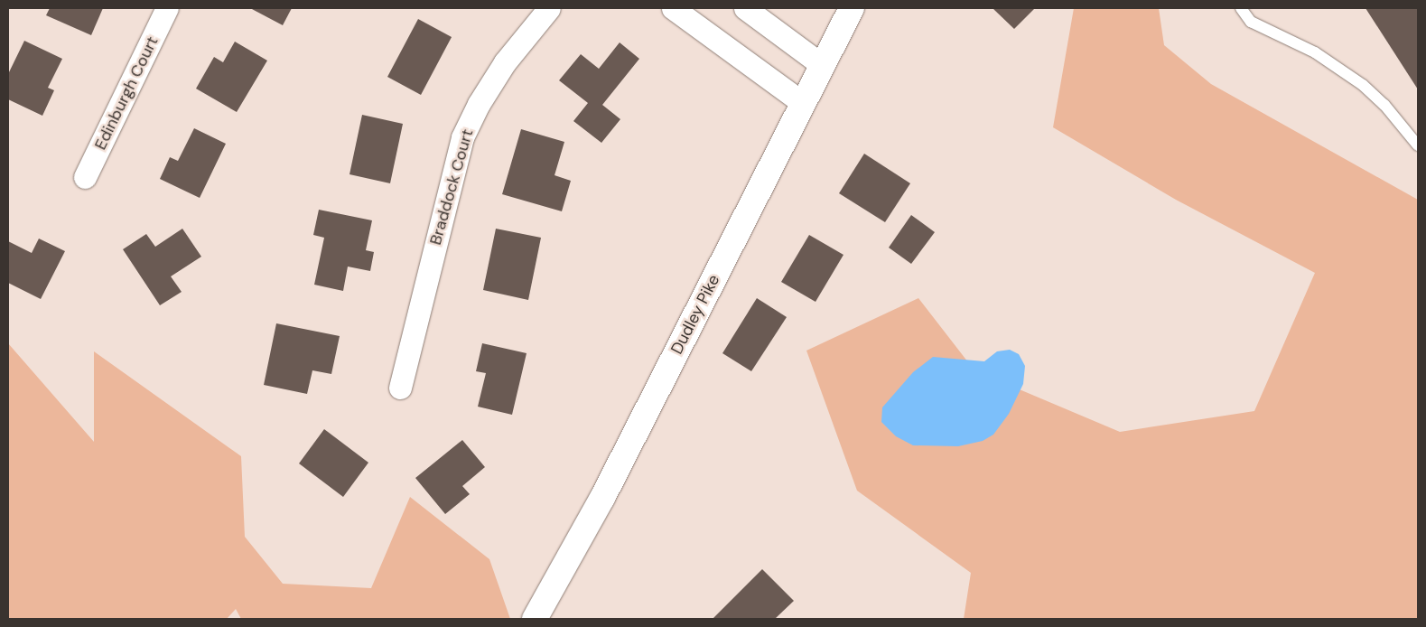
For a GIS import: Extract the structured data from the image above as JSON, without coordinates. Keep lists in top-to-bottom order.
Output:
{
  "streets": {
    "street": ["Edinburgh Court", "Braddock Court", "Dudley Pike"]
  }
}
